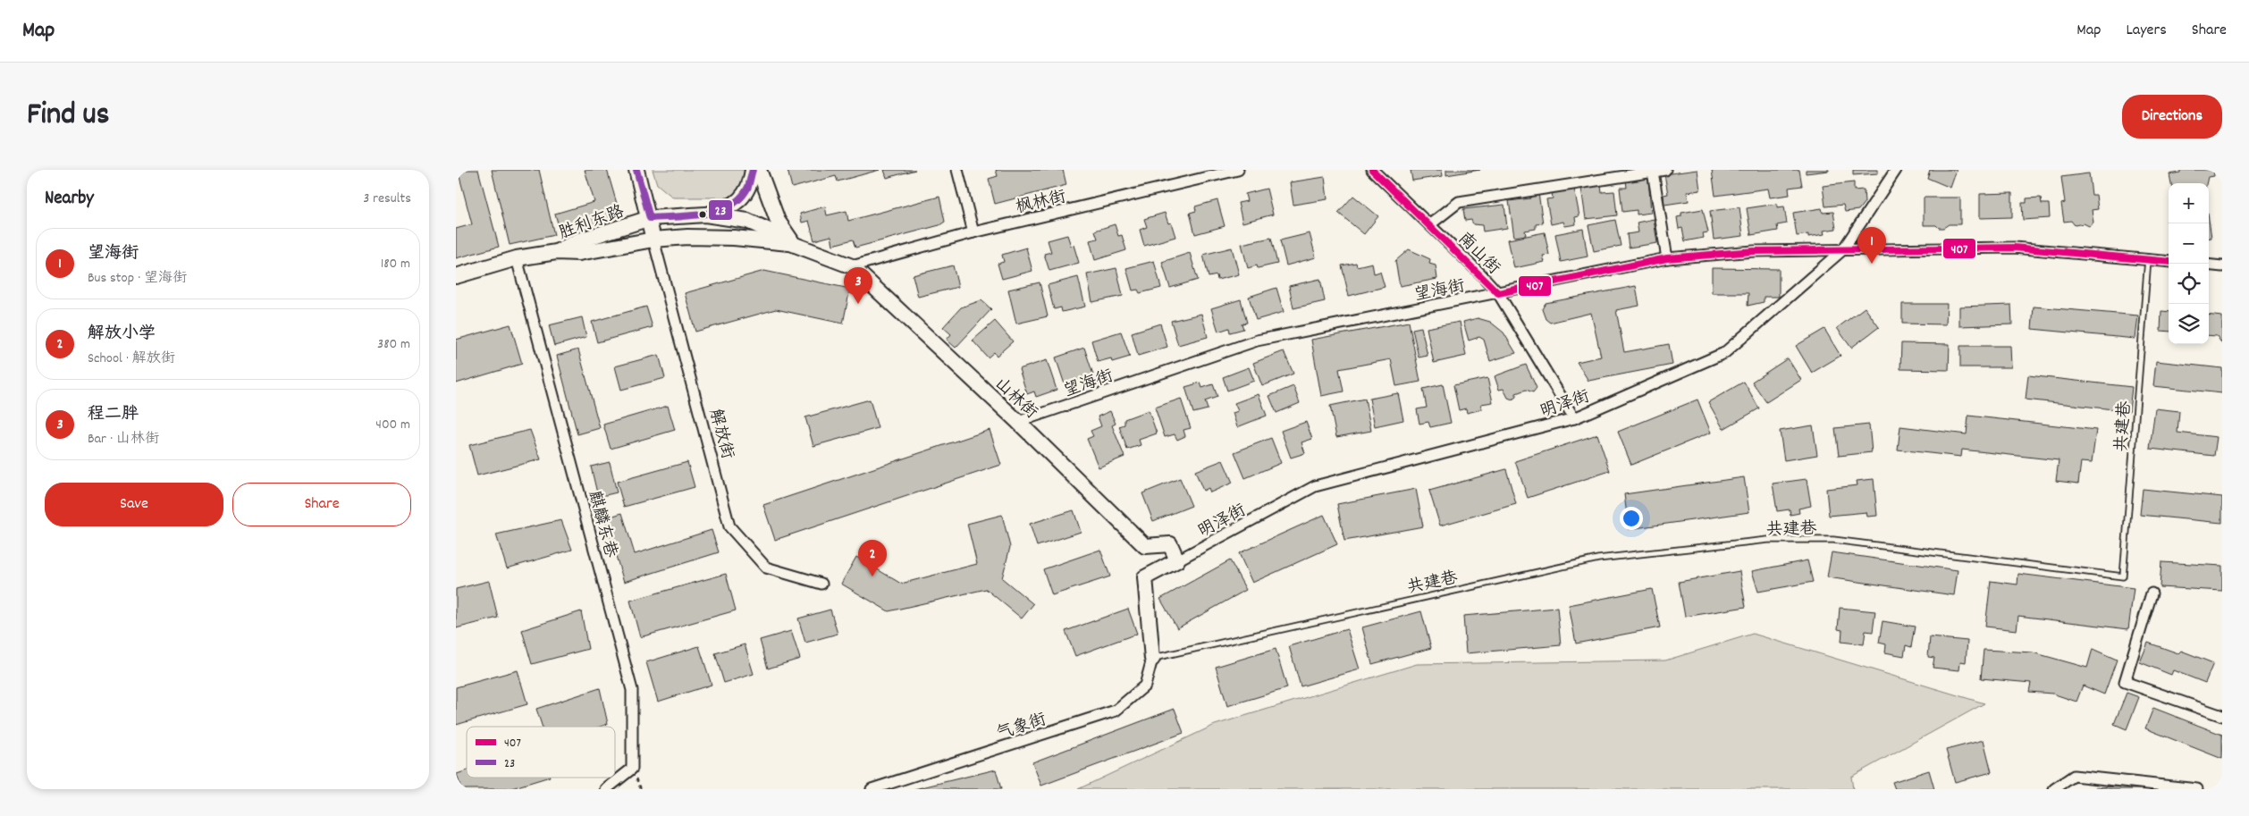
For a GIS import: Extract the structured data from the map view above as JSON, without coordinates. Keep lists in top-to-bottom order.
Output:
{
  "streets": {
    "street": [
      "枫林街",
      "胜利东路",
      "南山街",
      "望海街",
      "山林街",
      "明泽街",
      "解放街",
      "麒麟东巷",
      "气象街"
    ],
    "lane": ["共建巷"]
  },
  "crossings": [
    ["枫林街", "山林街"],
    ["胜利东路", "山林街"],
    ["胜利东路", "解放街"],
    ["胜利东路", "麒麟东巷"],
    ["南山街", "望海街"],
    ["南山街", "明泽街"],
    ["望海街", "山林街"],
    ["望海街", "明泽街"],
    ["望海街", "共建巷"],
    ["山林街", "明泽街"],
    ["共建巷", "气象街"]
  ],
  "lines": ["transit line 407", "transit line 23"],
  "legend": ["407", "23"],
  "page": {
    "header": "Map",
    "nav": ["Map", "Layers", "Share"],
    "title": "Find us",
    "buttons": [
      "Directions",
      ["Save", "Share"]
    ],
    "heading": ["Nearby", "3 results"],
    "map_buttons": ["+", "−"],
    "pins": ["1", "3", "2"],
    "list": [
      {
        "mark": "1",
        "name": "望海街",
        "note": "Bus stop · 望海街",
        "value": "180 m"
      },
      {
        "mark": "2",
        "name": "解放小学",
        "note": "School · 解放街",
        "value": "380 m"
      },
      {
        "mark": "3",
        "name": "程二胖",
        "note": "Bar · 山林街",
        "value": "400 m"
      }
    ]
  }
}
